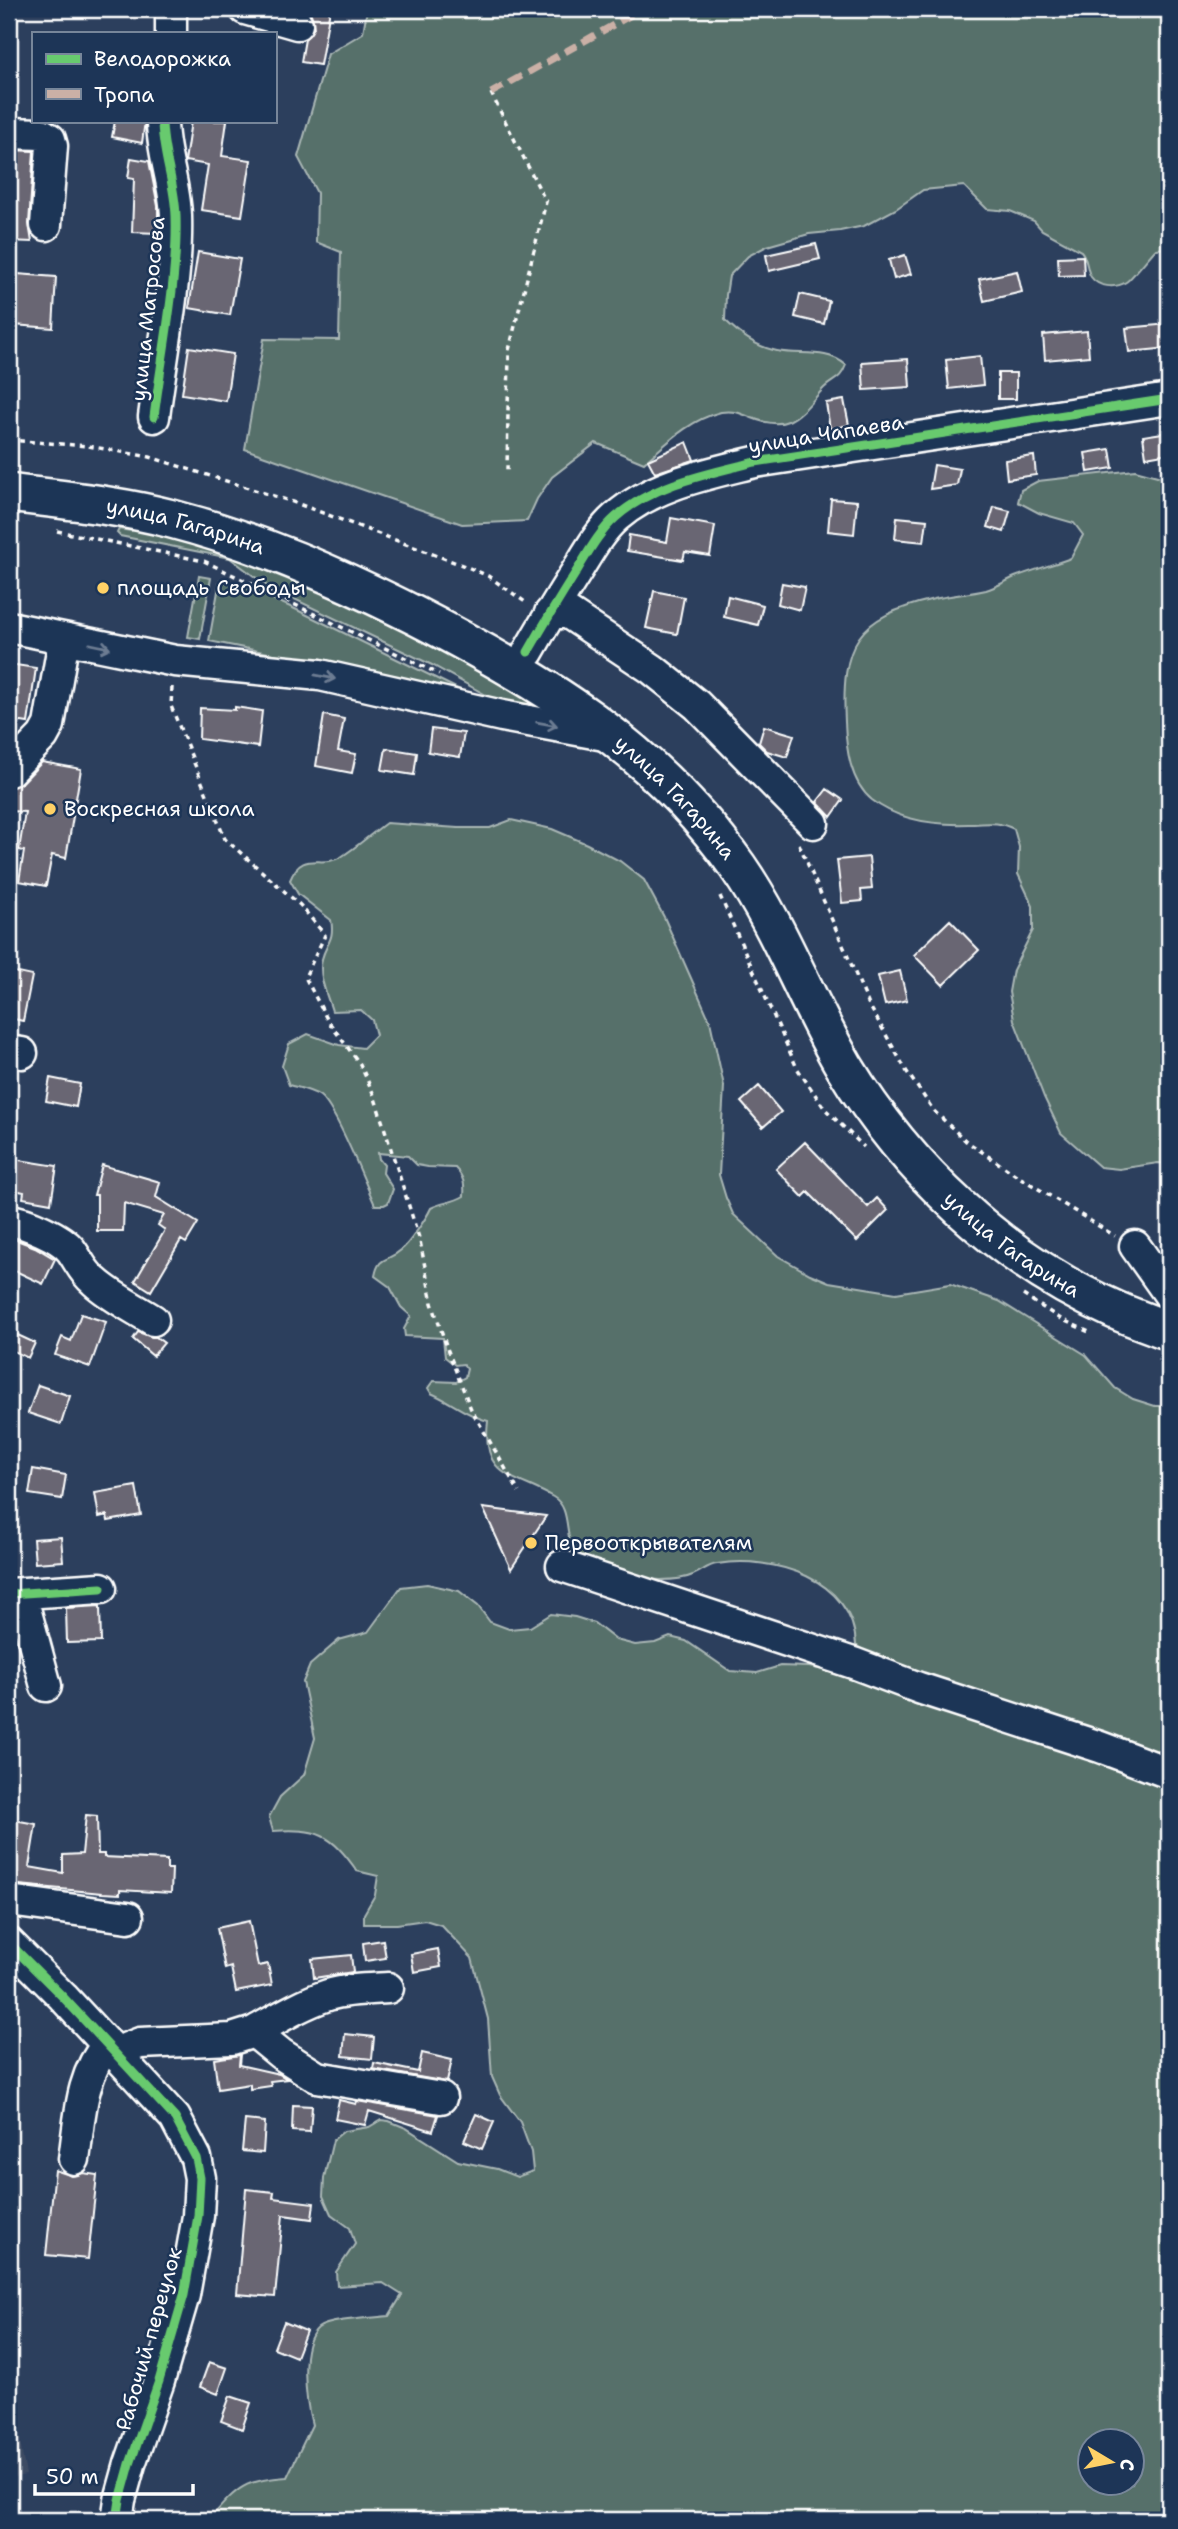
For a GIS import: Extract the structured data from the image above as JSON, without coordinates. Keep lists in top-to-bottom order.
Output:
{
  "streets": {
    "main road": ["улица Гагарина"],
    "street": ["улица Матросова", "улица Чапаева", "Рабочий переулок"]
  },
  "crossings": [
    ["улица Чапаева", "улица Гагарина"]
  ],
  "places": ["площадь Свободы", "Воскресная школа", "Первооткрывателям"],
  "legend": ["Велодорожка", "Тропа"],
  "scale_bar": "50 m",
  "north": "right"
}
